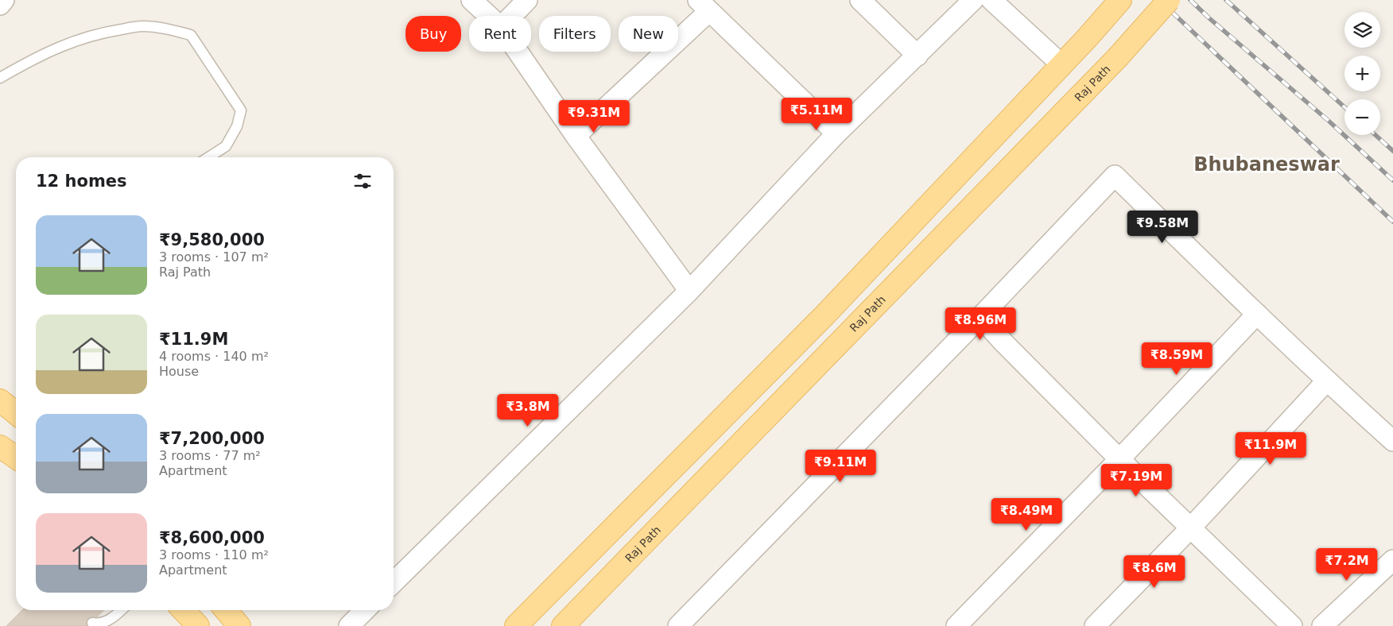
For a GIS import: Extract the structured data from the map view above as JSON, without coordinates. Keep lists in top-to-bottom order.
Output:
{
  "streets": {
    "main road": ["Raj Path"]
  },
  "districts": ["Bhubaneswar"],
  "page": {
    "map_buttons": ["+", "−"],
    "chip": [
      "Buy",
      "Rent",
      "Filters",
      "New"
    ],
    "price": [
      "₹5.11M",
      "₹9.31M",
      "₹9.58M",
      "₹8.96M",
      "₹8.59M",
      "₹3.8M",
      "₹11.9M",
      "₹9.11M",
      "₹7.19M",
      "₹8.49M",
      "₹7.2M",
      "₹8.6M"
    ],
    "heading": "12 homes",
    "list": [
      {
        "name": "₹9,580,000",
        "note": "3 rooms · 107 m² · Raj Path"
      },
      {
        "name": "₹11.9M",
        "note": "4 rooms · 140 m² · House"
      },
      {
        "name": "₹7,200,000",
        "note": "3 rooms · 77 m² · Apartment"
      },
      {
        "name": "₹8,600,000",
        "note": "3 rooms · 110 m² · Apartment"
      }
    ]
  }
}
